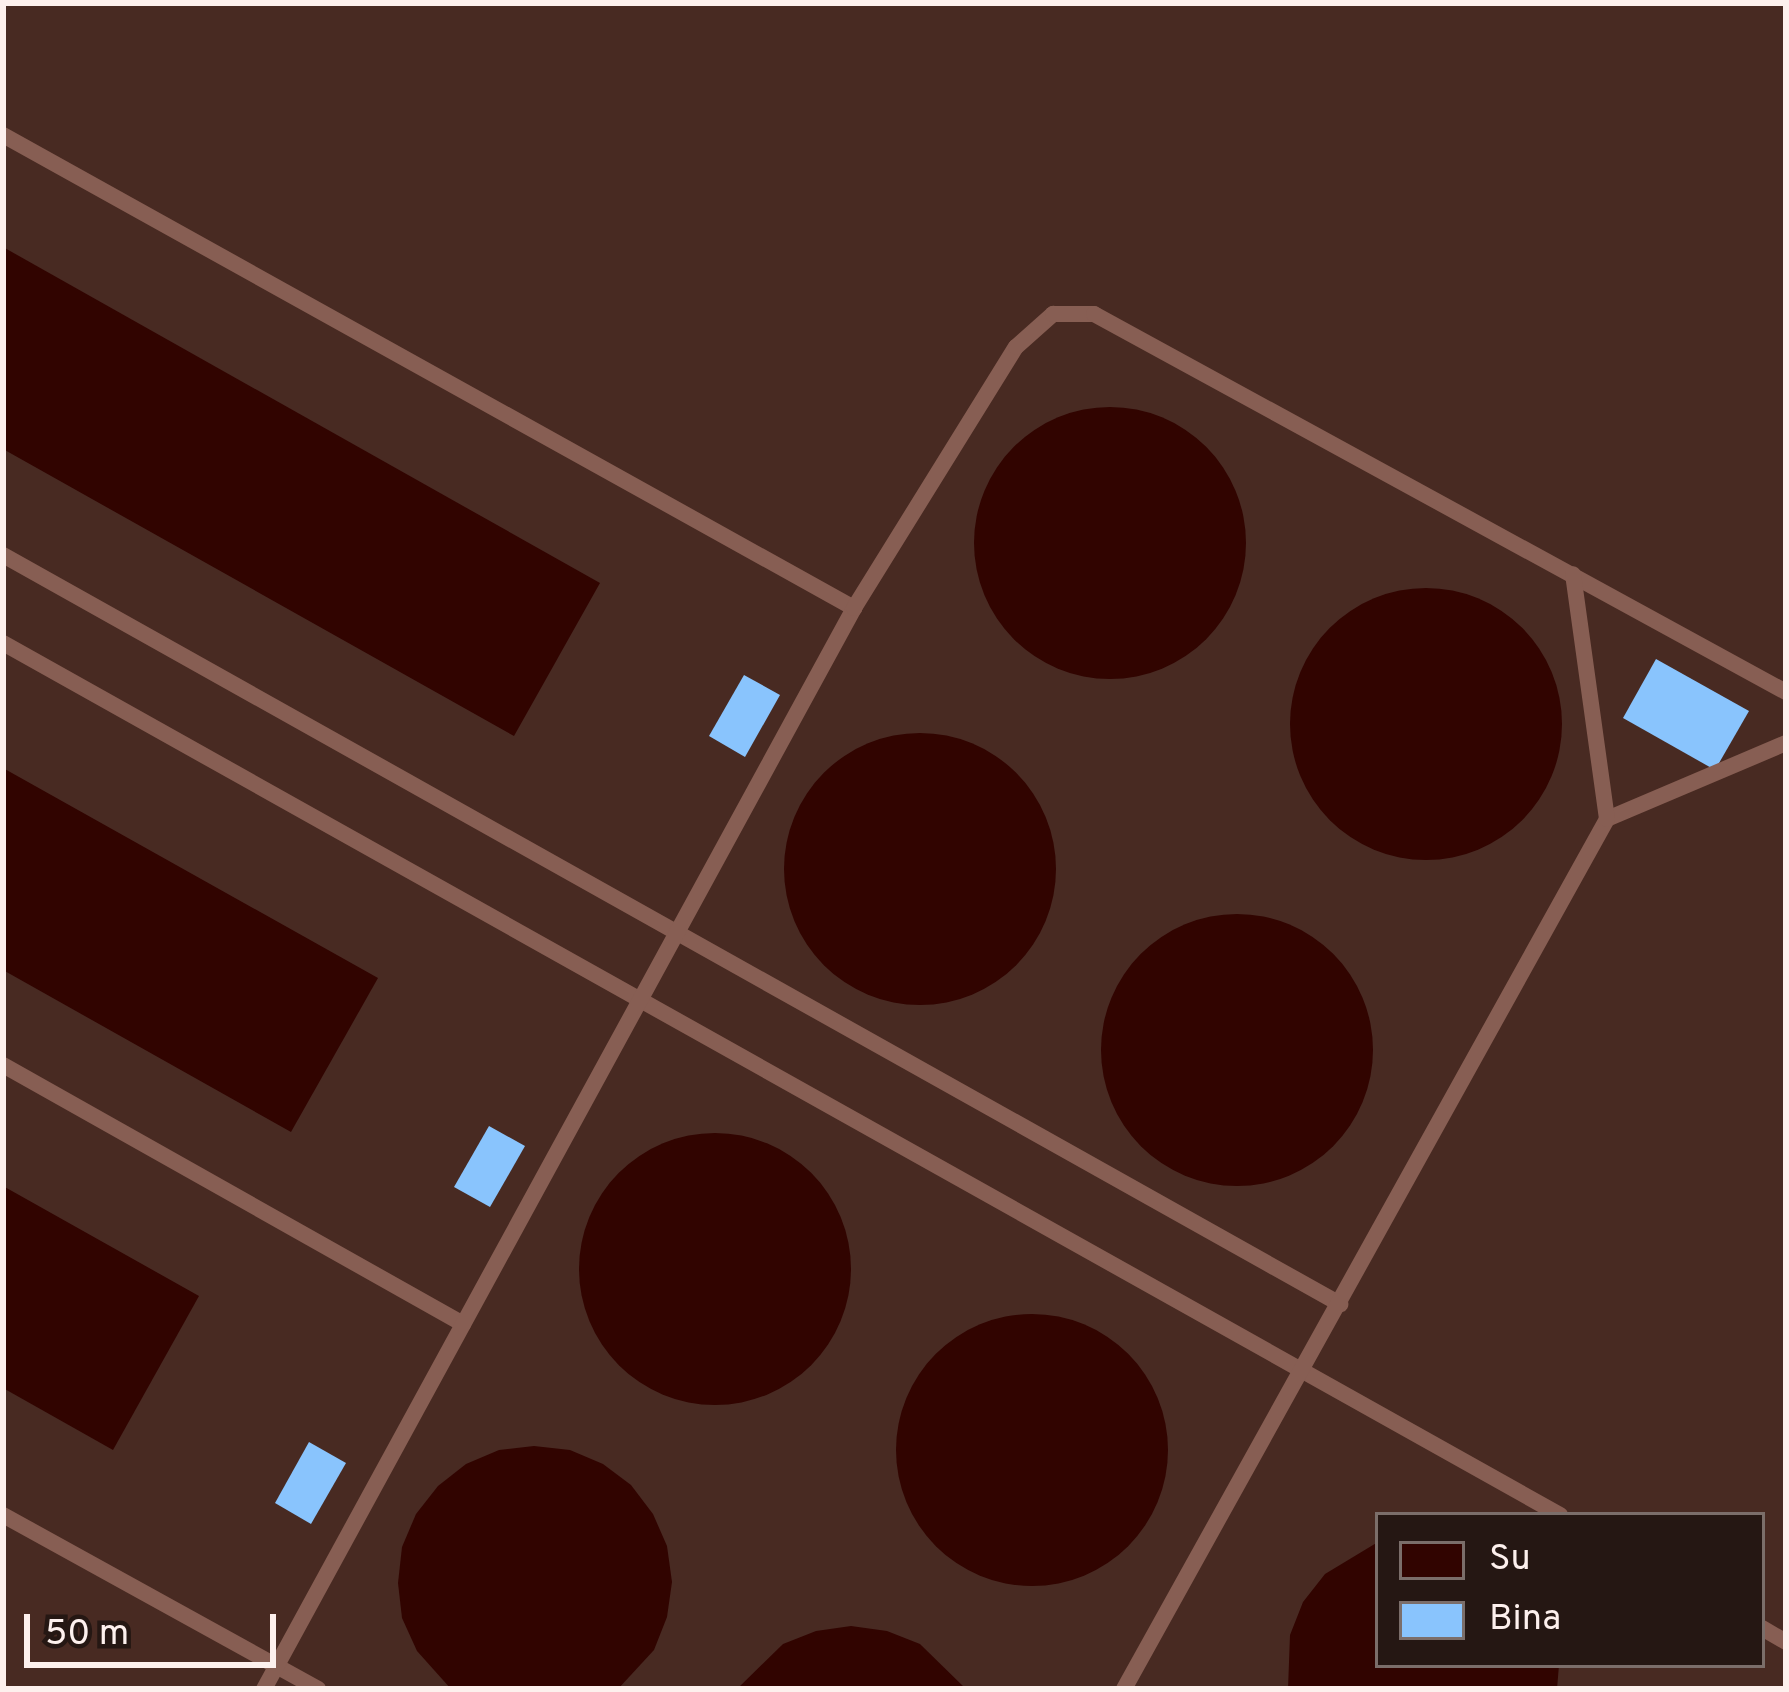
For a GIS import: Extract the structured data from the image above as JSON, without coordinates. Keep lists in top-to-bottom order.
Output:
{
  "legend": ["Su", "Bina"],
  "scale_bar": "50 m"
}
